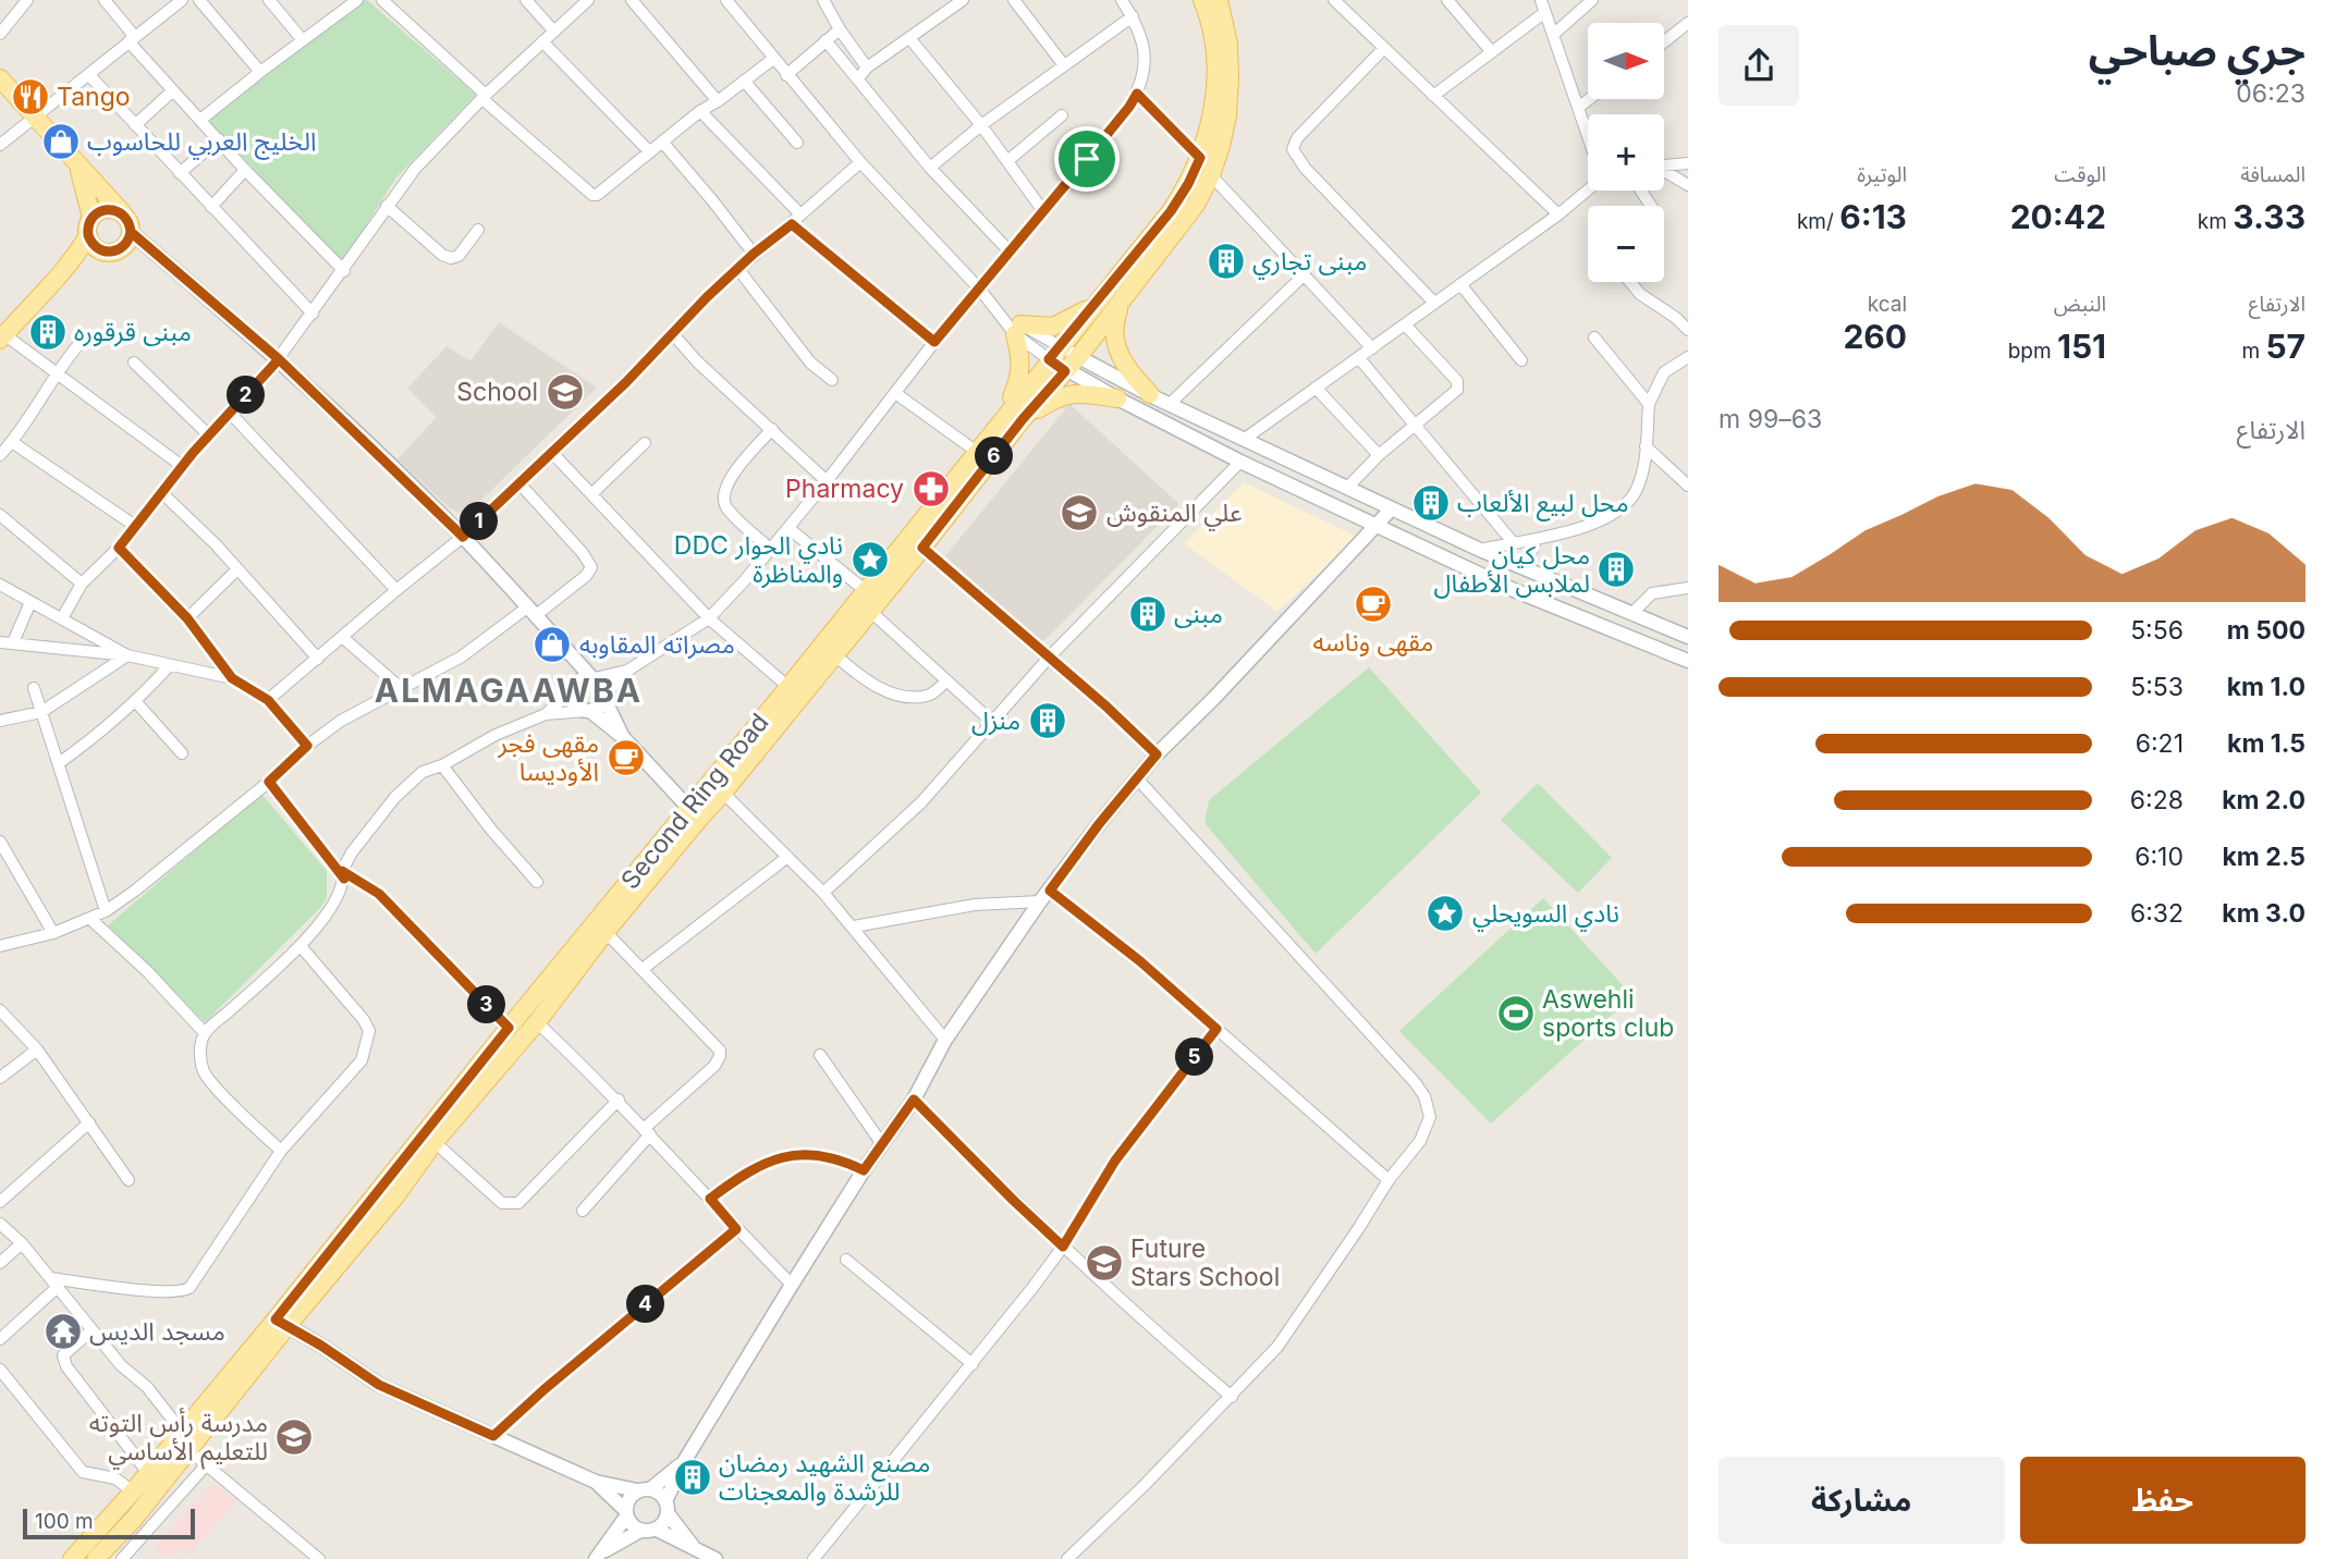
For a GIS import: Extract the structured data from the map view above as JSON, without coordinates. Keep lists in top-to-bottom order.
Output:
{
  "streets": {
    "main road": ["Second Ring Road"]
  },
  "districts": ["ALMAGAAWBA"],
  "places": {
    "restaurant": ["Tango"],
    "shop": ["الخليج العربي للحاسوب", "مصراته المقاوبه"],
    "building": [
      "مبنى تجاري",
      "مبنى قرقوره",
      "محل لبيع الألعاب",
      "محل كيان لملابس الأطفال",
      "مبنى",
      "منزل",
      "مصنع الشهيد رمضان للرشدة والمعجنات"
    ],
    "school or university": [
      "School",
      "علي المنقوش",
      "Future Stars School",
      "مدرسة رأس التوته للتعليم الأساسي"
    ],
    "pharmacy": ["Pharmacy"],
    "place": ["DDC نادي الحوار والمناظرة", "نادي السويحلي"],
    "cafe": ["مقهى وناسه", "مقهى فجر الأوديسا"],
    "sports": ["Aswehli sports club"],
    "temple": ["مسجد الديس"]
  },
  "scale_bar": "100 m",
  "north": "right",
  "page": {
    "heading": ["جري صباحي", "06:23"],
    "map_buttons": ["+", "−"],
    "stats": [
      ["المسافة", "3.33 km"],
      ["الوقت", "20:42"],
      ["الوتيرة", "6:13 /km"],
      ["الارتفاع", "57 m"],
      ["النبض", "151 bpm"],
      ["kcal", "260"]
    ],
    "pins": [
      "2",
      "6",
      "1",
      "3",
      "5",
      "4"
    ],
    "chart": ["الارتفاع", "63–99 m"],
    "list": [
      {
        "name": "500 m",
        "note": "5:56"
      },
      {
        "name": "1.0 km",
        "note": "5:53"
      },
      {
        "name": "1.5 km",
        "note": "6:21"
      },
      {
        "name": "2.0 km",
        "note": "6:28"
      },
      {
        "name": "2.5 km",
        "note": "6:10"
      },
      {
        "name": "3.0 km",
        "note": "6:32"
      }
    ],
    "buttons": ["حفظ", "مشاركة"],
    "scale": "100 m"
  }
}
